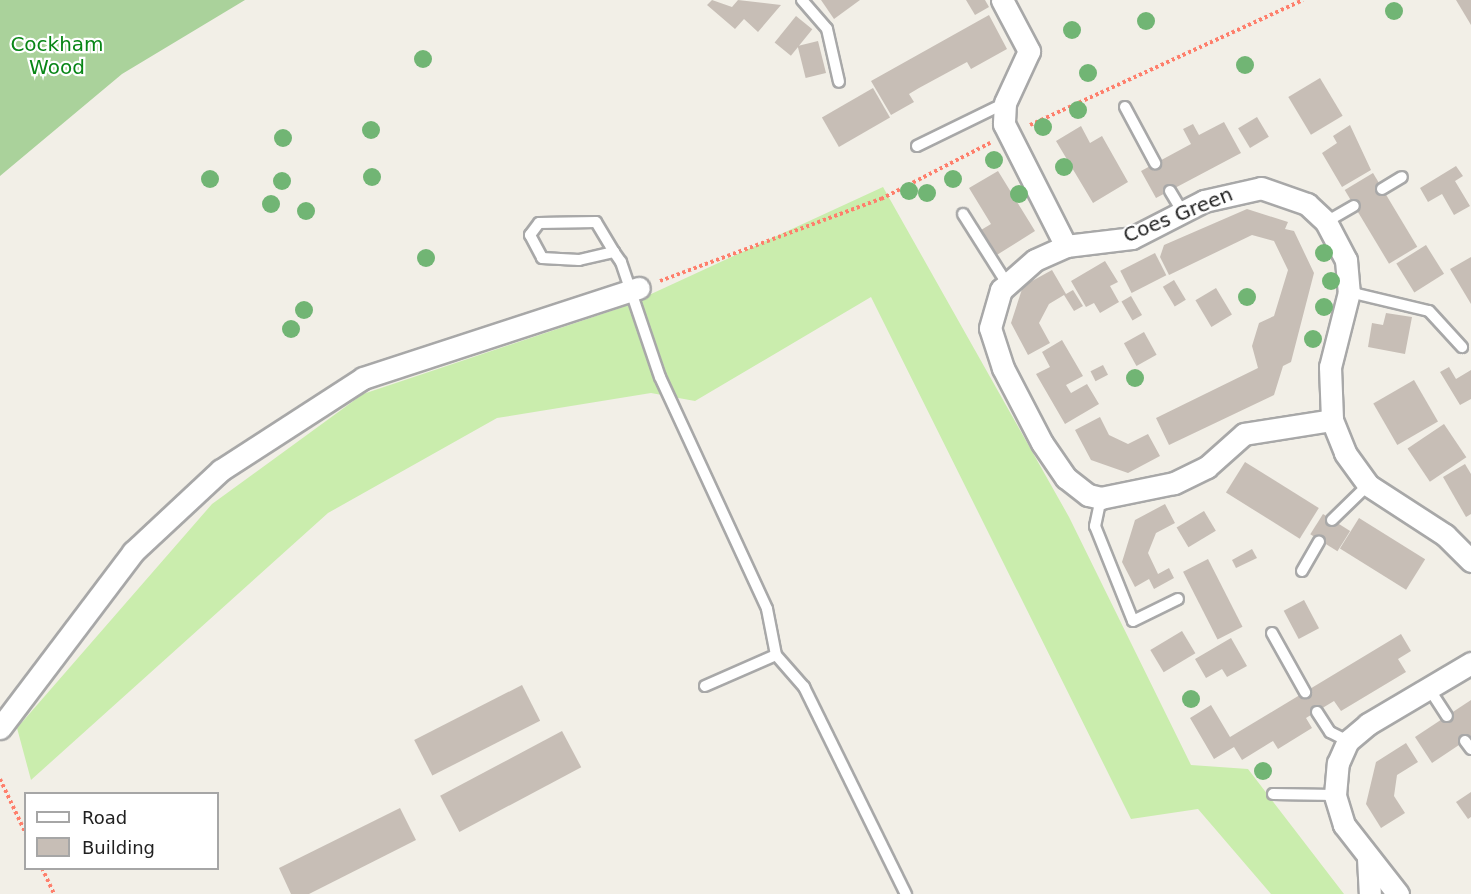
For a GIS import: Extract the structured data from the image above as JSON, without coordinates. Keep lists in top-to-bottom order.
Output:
{
  "streets": {
    "street": ["Coes Green"]
  },
  "parks": ["Cockham Wood"],
  "legend": ["Road", "Building"]
}
